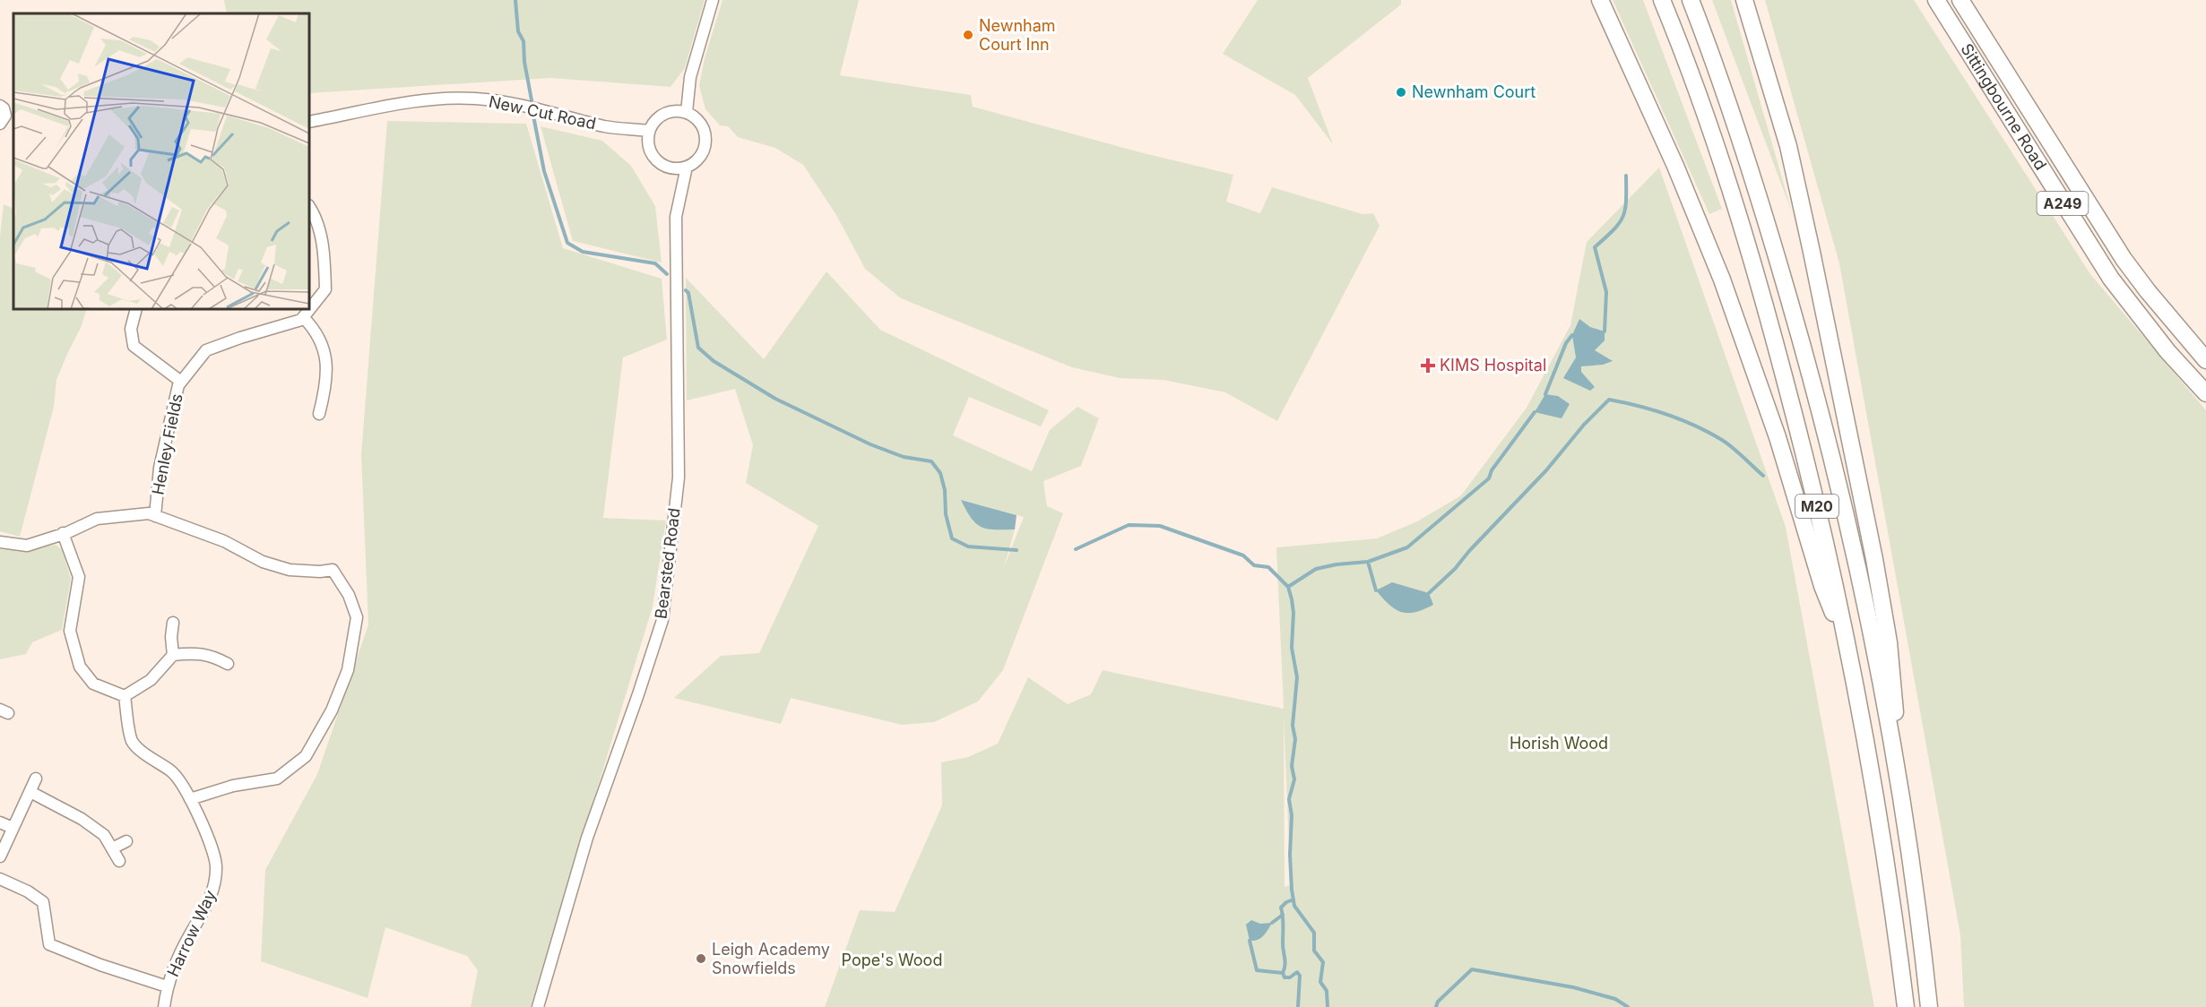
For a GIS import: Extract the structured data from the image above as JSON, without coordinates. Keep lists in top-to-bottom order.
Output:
{
  "streets": {
    "highway": ["Sittingbourne Road", "A249", "M20"],
    "street": [
      "New Cut Road",
      "Henley Fields",
      "Bearsted Road",
      "Harrow Way"
    ]
  },
  "crossings": [
    ["New Cut Road", "Bearsted Road"]
  ],
  "parks": ["Horish Wood", "Pope's Wood"],
  "places": {
    "other": ["Newnham Court Inn", "Newnham Court", "Leigh Academy Snowfields"],
    "health": ["KIMS Hospital"]
  }
}
